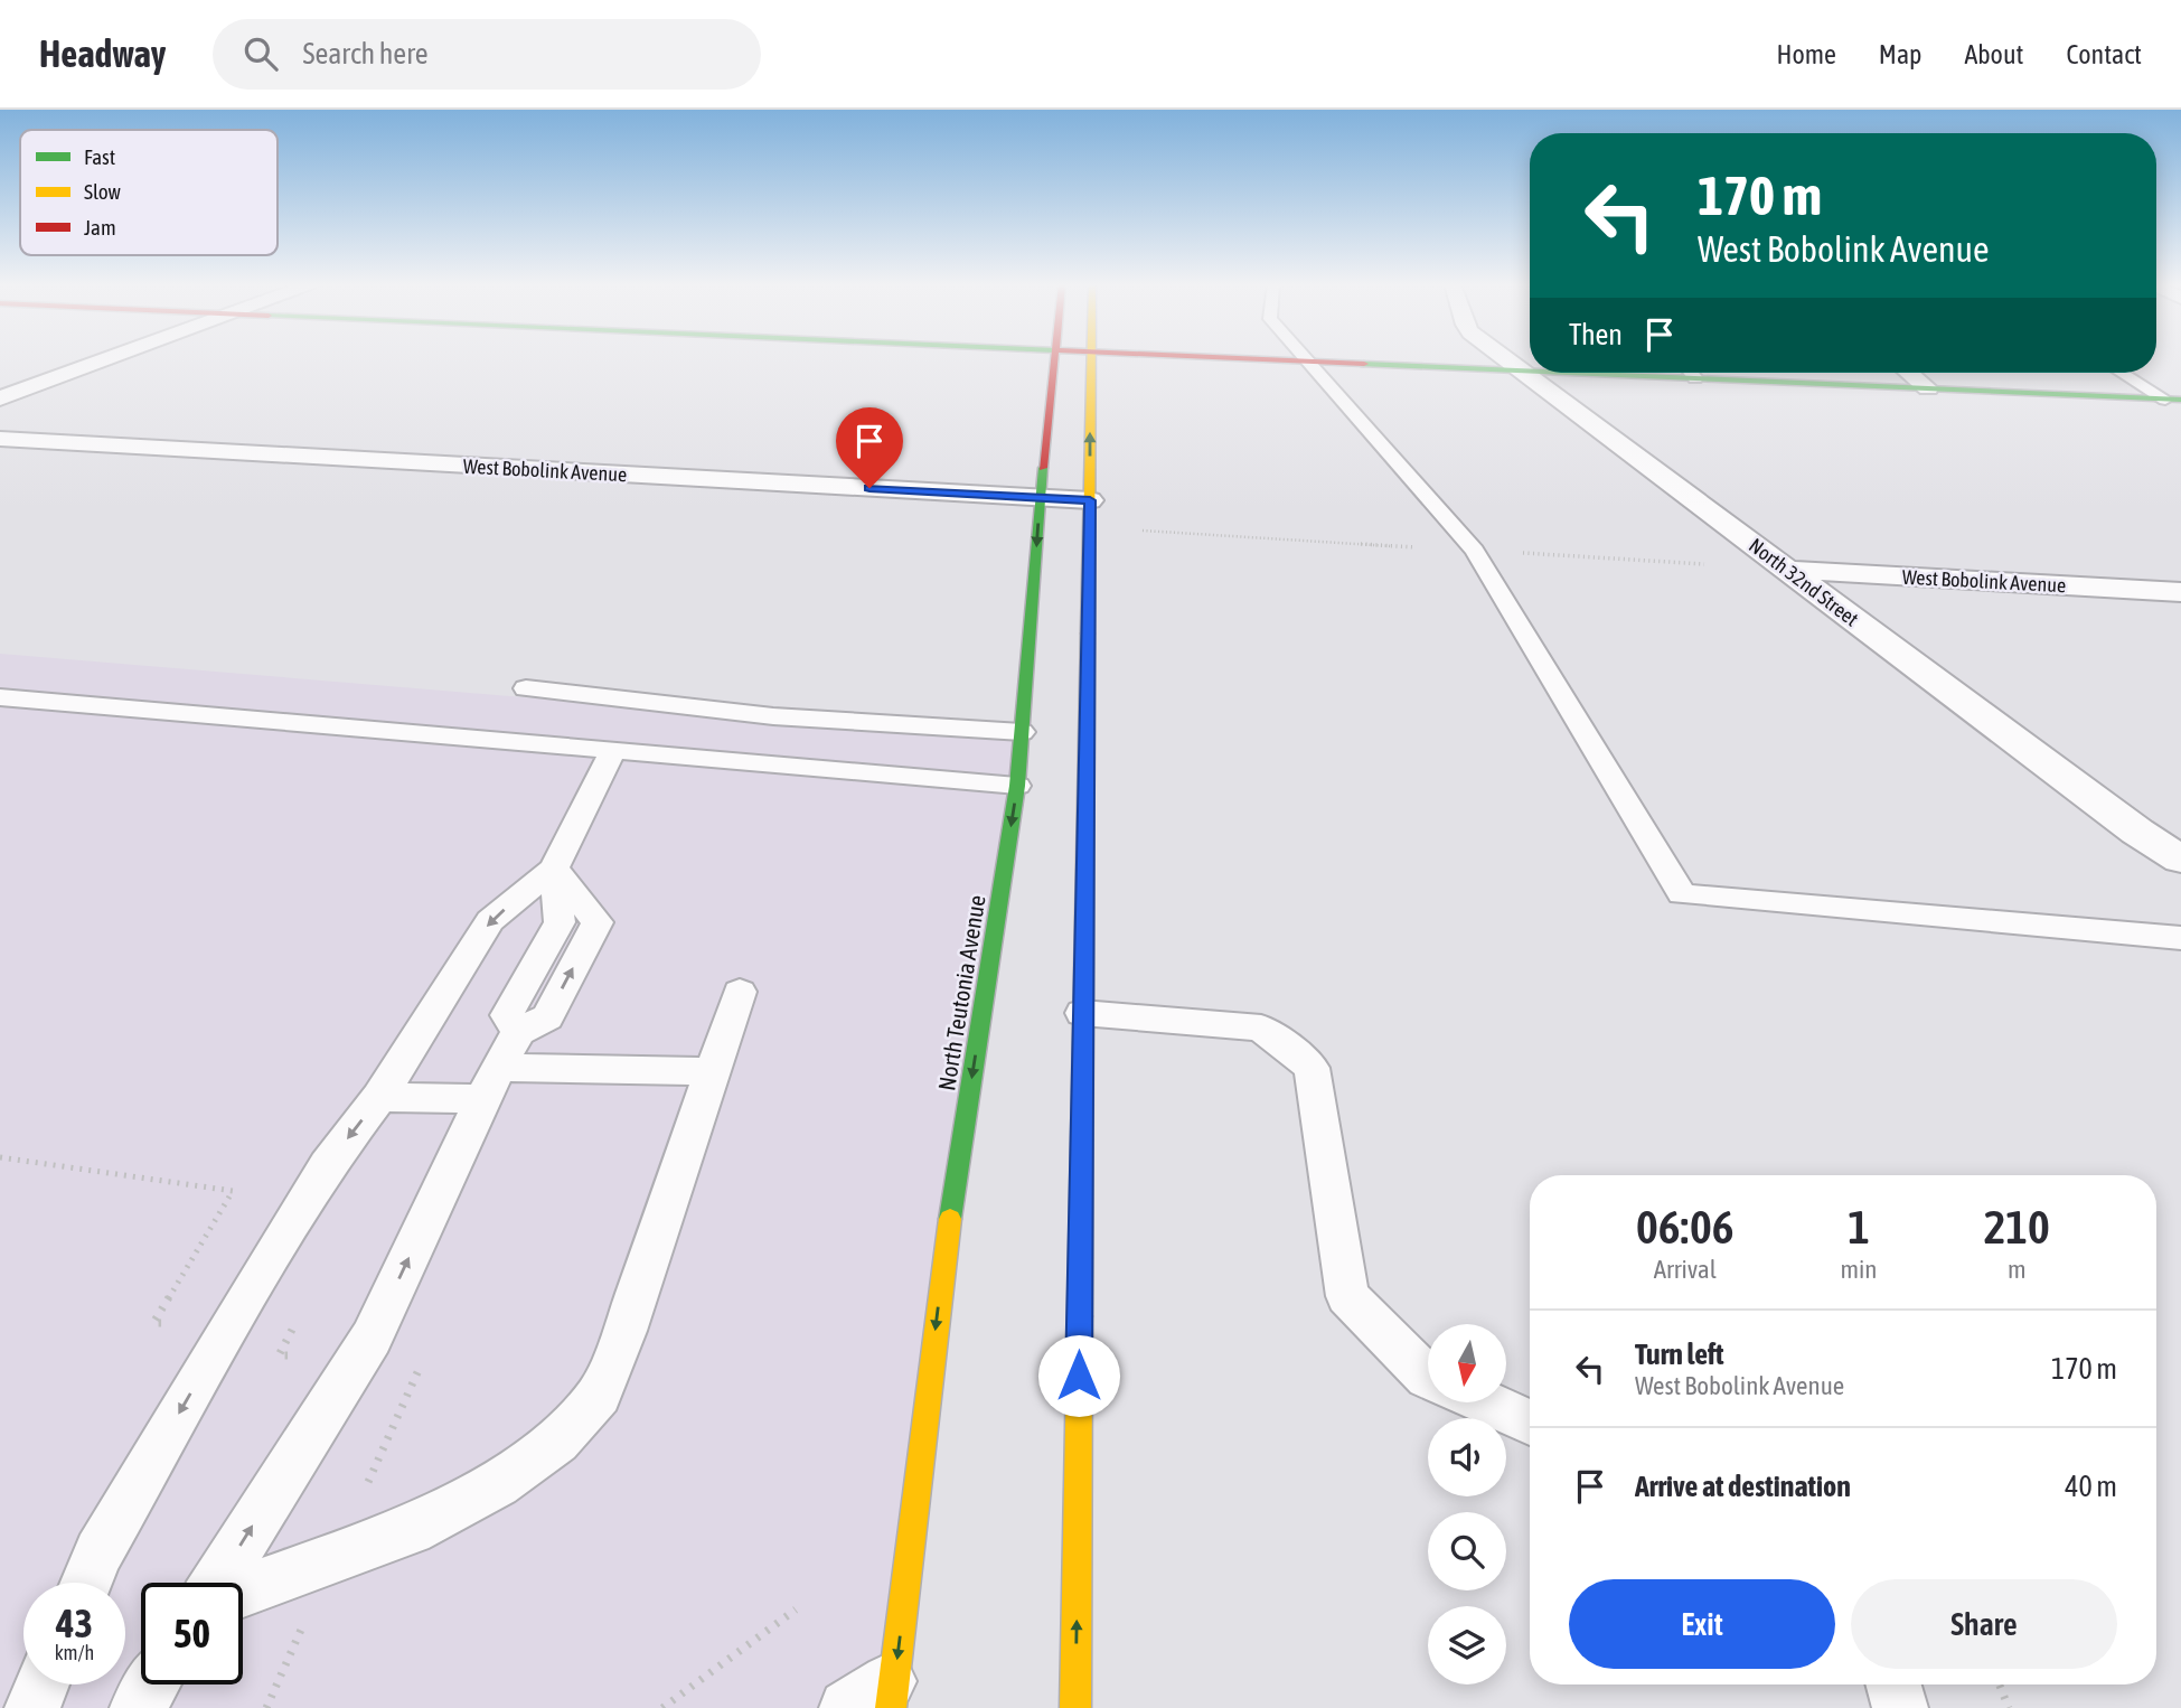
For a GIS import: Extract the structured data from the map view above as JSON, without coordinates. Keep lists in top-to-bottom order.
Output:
{
  "streets": {
    "main road": ["North Teutonia Avenue"],
    "street": ["West Bobolink Avenue", "North 32nd Street"]
  },
  "crossings": [
    ["West Bobolink Avenue", "North 32nd Street"],
    ["West Bobolink Avenue", "North Teutonia Avenue"]
  ],
  "legend": ["Fast", "Slow", "Jam"],
  "north": "bottom",
  "page": {
    "header": "Headway",
    "search": "Search here",
    "nav": [
      "Home",
      "Map",
      "About",
      "Contact"
    ],
    "turn": ["170 m", "West Bobolink Avenue"],
    "then": "Then",
    "eta": [
      "06:06",
      "Arrival",
      "1",
      "min",
      "210",
      "m"
    ],
    "list": [
      {
        "name": "Turn left",
        "note": "West Bobolink Avenue",
        "value": "170 m"
      },
      {
        "name": "Arrive at destination",
        "value": "40 m"
      }
    ],
    "buttons": ["Exit", "Share"],
    "speed": "43 km/h",
    "limit": "50"
  }
}
